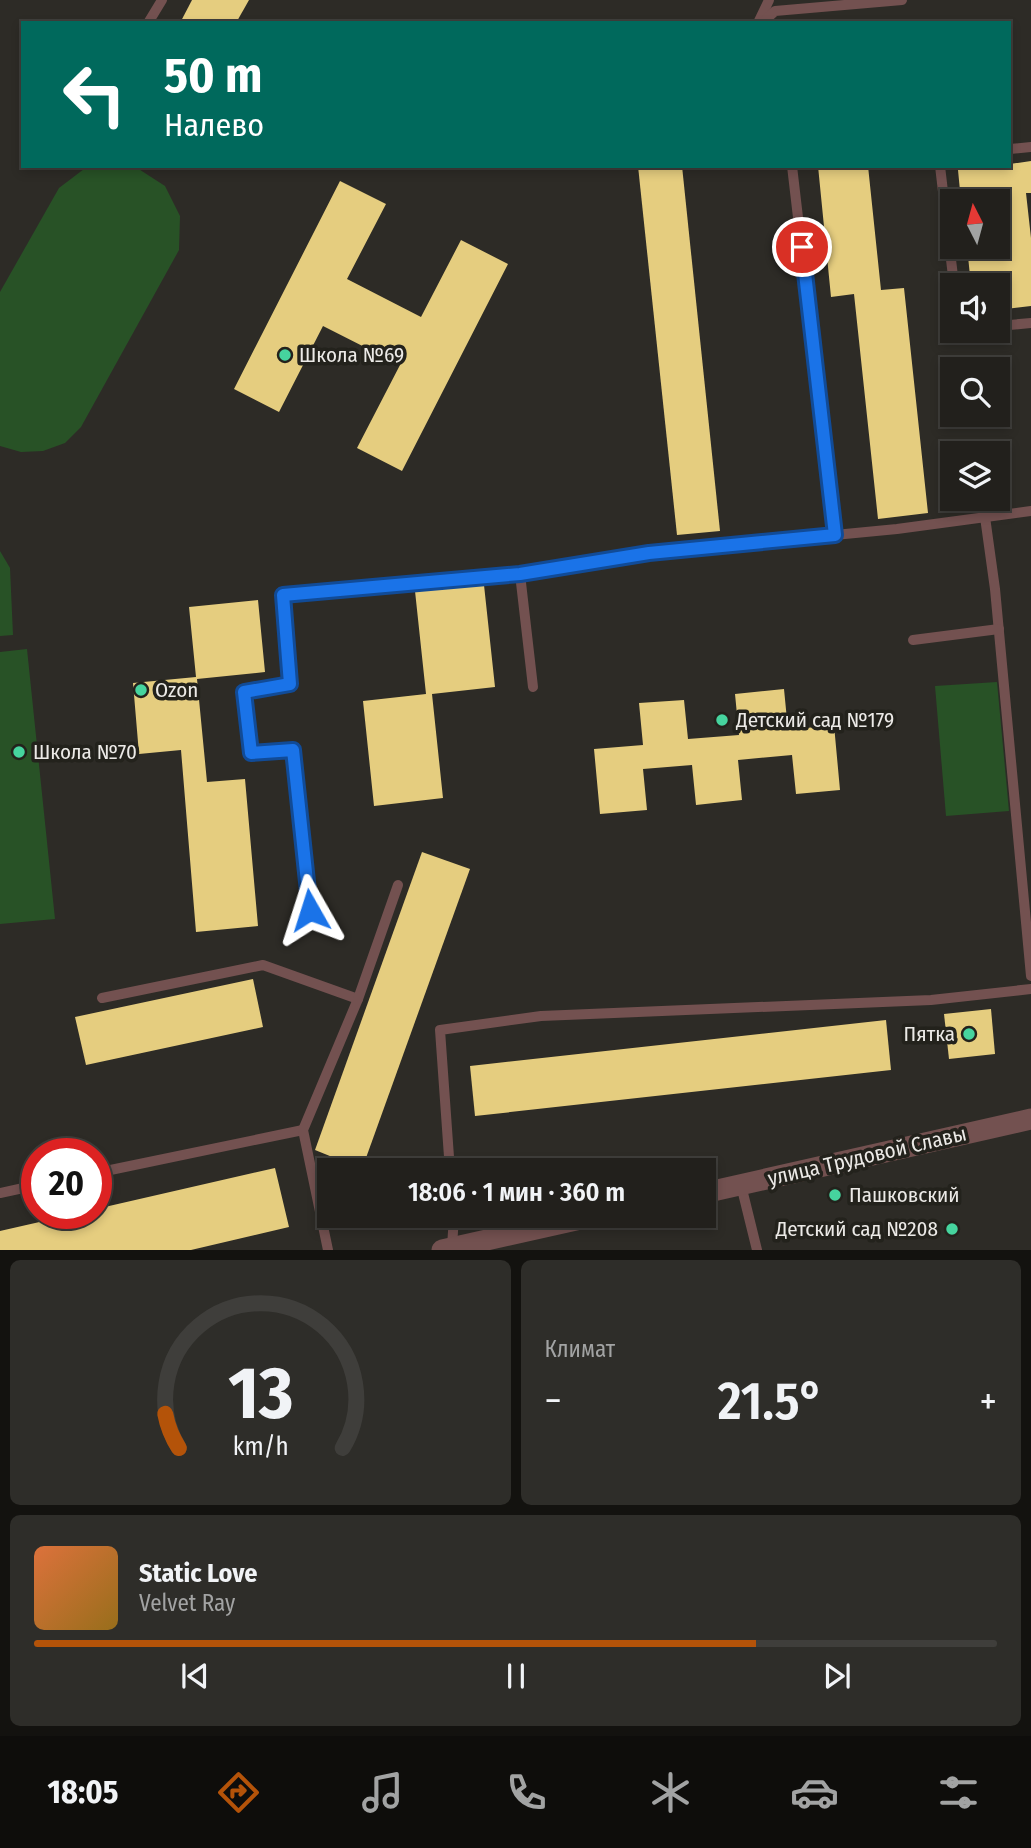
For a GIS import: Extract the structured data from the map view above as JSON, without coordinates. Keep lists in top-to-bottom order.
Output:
{
  "streets": {
    "street": ["улица Трудовой Славы"]
  },
  "places": [
    "Школа №69",
    "Ozon",
    "Детский сад №179",
    "Школа №70",
    "Пятка",
    "Пашковский",
    "Детский сад №208"
  ],
  "north": "top",
  "page": {
    "turn": ["50 m", "Налево"],
    "limit": "20",
    "trip": "18:06 · 1 мин · 360 m",
    "tile": "Климат",
    "heat": ["−", "21.5°", "+"],
    "song": ["Static Love", "Velvet Ray"],
    "tabs": "18:05",
    "gauge": ["13", "km/h"]
  }
}
